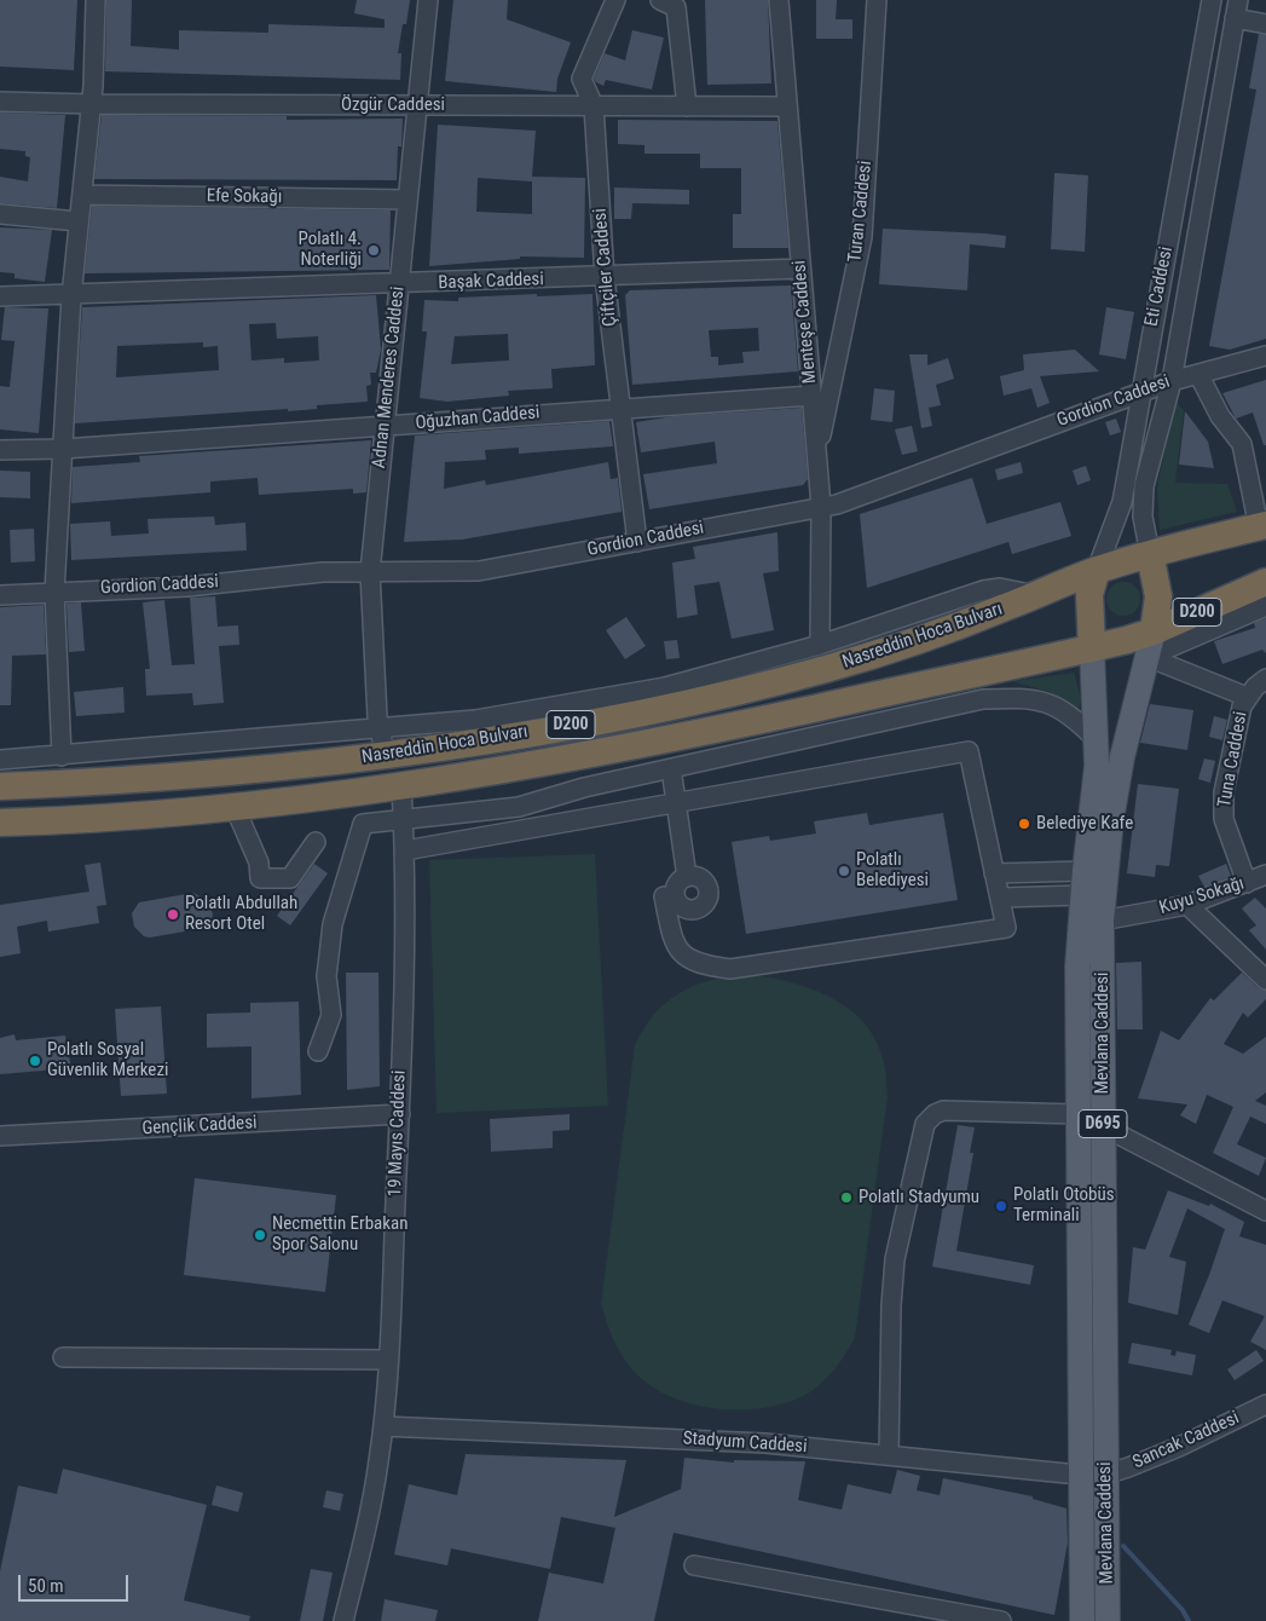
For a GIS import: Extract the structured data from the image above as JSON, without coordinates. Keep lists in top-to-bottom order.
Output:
{
  "streets": {
    "highway": ["D200", "Nasreddin Hoca Bulvarı"],
    "main road": ["Mevlana Caddesi", "D695"],
    "street": [
      "Özgür Caddesi",
      "Efe Sokağı",
      "Turan Caddesi",
      "Çiftçiler Caddesi",
      "Başak Caddesi",
      "Eti Caddesi",
      "Menteşe Caddesi",
      "Adnan Menderes Caddesi",
      "Gordion Caddesi",
      "Oğuzhan Caddesi",
      "Tuna Caddesi",
      "Kuyu Sokağı",
      "Gençlik Caddesi",
      "19 Mayıs Caddesi",
      "Sancak Caddesi",
      "Stadyum Caddesi"
    ]
  },
  "crossings": [
    ["Özgür Caddesi", "Çiftçiler Caddesi"],
    ["Özgür Caddesi", "Menteşe Caddesi"],
    ["Özgür Caddesi", "Adnan Menderes Caddesi"],
    ["Efe Sokağı", "Adnan Menderes Caddesi"],
    ["Turan Caddesi", "Menteşe Caddesi"],
    ["Çiftçiler Caddesi", "Başak Caddesi"],
    ["Çiftçiler Caddesi", "Gordion Caddesi"],
    ["Çiftçiler Caddesi", "Oğuzhan Caddesi"],
    ["Başak Caddesi", "Menteşe Caddesi"],
    ["Başak Caddesi", "Adnan Menderes Caddesi"],
    ["Eti Caddesi", "Gordion Caddesi"],
    ["Eti Caddesi", "D200"],
    ["Eti Caddesi", "Nasreddin Hoca Bulvarı"],
    ["Menteşe Caddesi", "Gordion Caddesi"],
    ["Menteşe Caddesi", "Oğuzhan Caddesi"],
    ["Adnan Menderes Caddesi", "Gordion Caddesi"],
    ["Adnan Menderes Caddesi", "Oğuzhan Caddesi"],
    ["Adnan Menderes Caddesi", "Nasreddin Hoca Bulvarı"],
    ["D200", "Nasreddin Hoca Bulvarı"],
    ["D200", "Mevlana Caddesi"],
    ["Nasreddin Hoca Bulvarı", "Mevlana Caddesi"],
    ["Nasreddin Hoca Bulvarı", "19 Mayıs Caddesi"],
    ["Tuna Caddesi", "Kuyu Sokağı"],
    ["Kuyu Sokağı", "Mevlana Caddesi"],
    ["Mevlana Caddesi", "Sancak Caddesi"],
    ["Mevlana Caddesi", "Stadyum Caddesi"],
    ["Gençlik Caddesi", "19 Mayıs Caddesi"],
    ["19 Mayıs Caddesi", "Stadyum Caddesi"],
    ["Sancak Caddesi", "Stadyum Caddesi"]
  ],
  "places": [
    "Polatlı 4. Noterliği",
    "Belediye Kafe",
    "Polatlı Belediyesi",
    "Polatlı Abdullah Resort Otel",
    "Polatlı Sosyal Güvenlik Merkezi",
    "Polatlı Stadyumu",
    "Polatlı Otobüs Terminali",
    "Necmettin Erbakan Spor Salonu"
  ],
  "scale_bar": "50 m"
}
